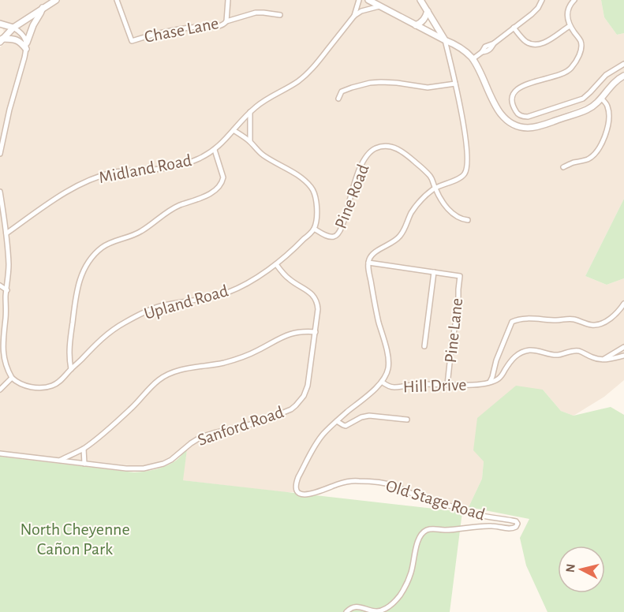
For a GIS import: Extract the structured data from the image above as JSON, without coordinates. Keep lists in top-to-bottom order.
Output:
{
  "streets": {
    "street": [
      "Chase Lane",
      "Midland Road",
      "Pine Road",
      "Upland Road",
      "Pine Lane",
      "Hill Drive",
      "Sanford Road",
      "Old Stage Road"
    ]
  },
  "crossings": [
    ["Pine Road", "Upland Road"],
    ["Upland Road", "Sanford Road"],
    ["Pine Lane", "Hill Drive"],
    ["Hill Drive", "Old Stage Road"]
  ],
  "parks": ["North Cheyenne Cañon Park"],
  "north": "left"
}
